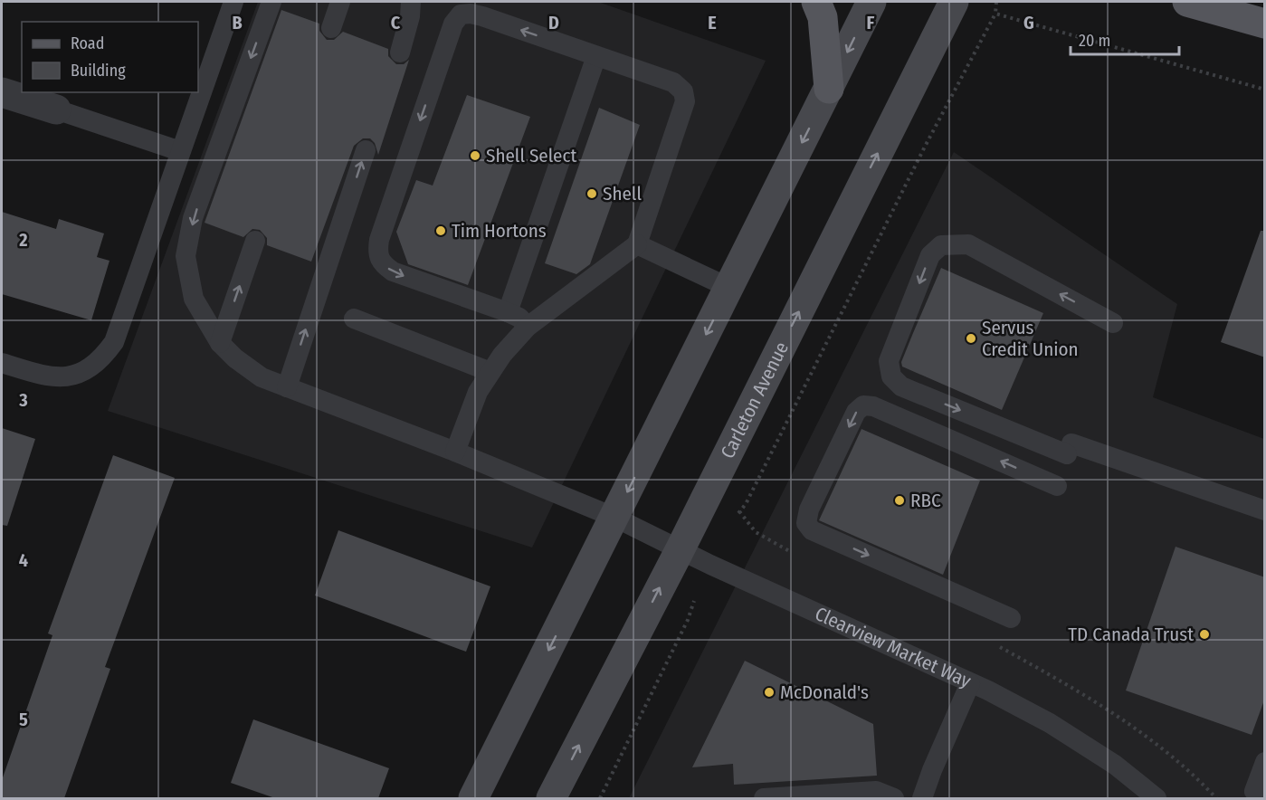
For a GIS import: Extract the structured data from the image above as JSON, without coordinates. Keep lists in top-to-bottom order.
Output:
{
  "streets": {
    "street": ["Carleton Avenue"],
    "lane": ["Clearview Market Way"]
  },
  "crossings": [
    ["Carleton Avenue", "Clearview Market Way"]
  ],
  "places": [
    "Shell Select",
    "Shell",
    "Tim Hortons",
    "Servus Credit Union",
    "RBC",
    "TD Canada Trust",
    "McDonald's"
  ],
  "legend": ["Road", "Building"],
  "scale_bar": "20 m",
  "grid": {
    "columns": [
      "B",
      "C",
      "D",
      "E",
      "F",
      "G"
    ],
    "rows": [
      "2",
      "3",
      "4",
      "5"
    ]
  }
}
